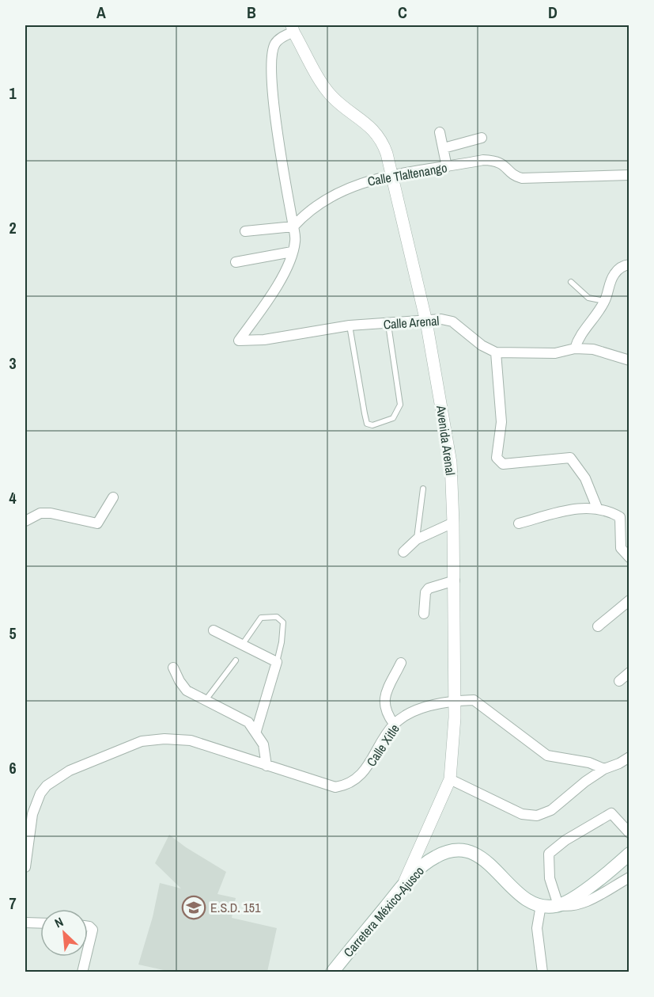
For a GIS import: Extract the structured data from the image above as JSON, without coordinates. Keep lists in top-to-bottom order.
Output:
{
  "streets": {
    "main road": ["Carretera México-Ajusco"],
    "street": [
      "Calle Tlaltenango",
      "Calle Arenal",
      "Avenida Arenal",
      "Calle Xitle"
    ]
  },
  "crossings": [
    ["Calle Tlaltenango", "Avenida Arenal"],
    ["Calle Arenal", "Avenida Arenal"],
    ["Avenida Arenal", "Calle Xitle"],
    ["Avenida Arenal", "Carretera México-Ajusco"]
  ],
  "places": {
    "school or university": ["E.S.D. 151"]
  },
  "north": "top left",
  "grid": {
    "columns": [
      "A",
      "B",
      "C",
      "D"
    ],
    "rows": [
      "1",
      "2",
      "3",
      "4",
      "5",
      "6",
      "7"
    ]
  }
}
